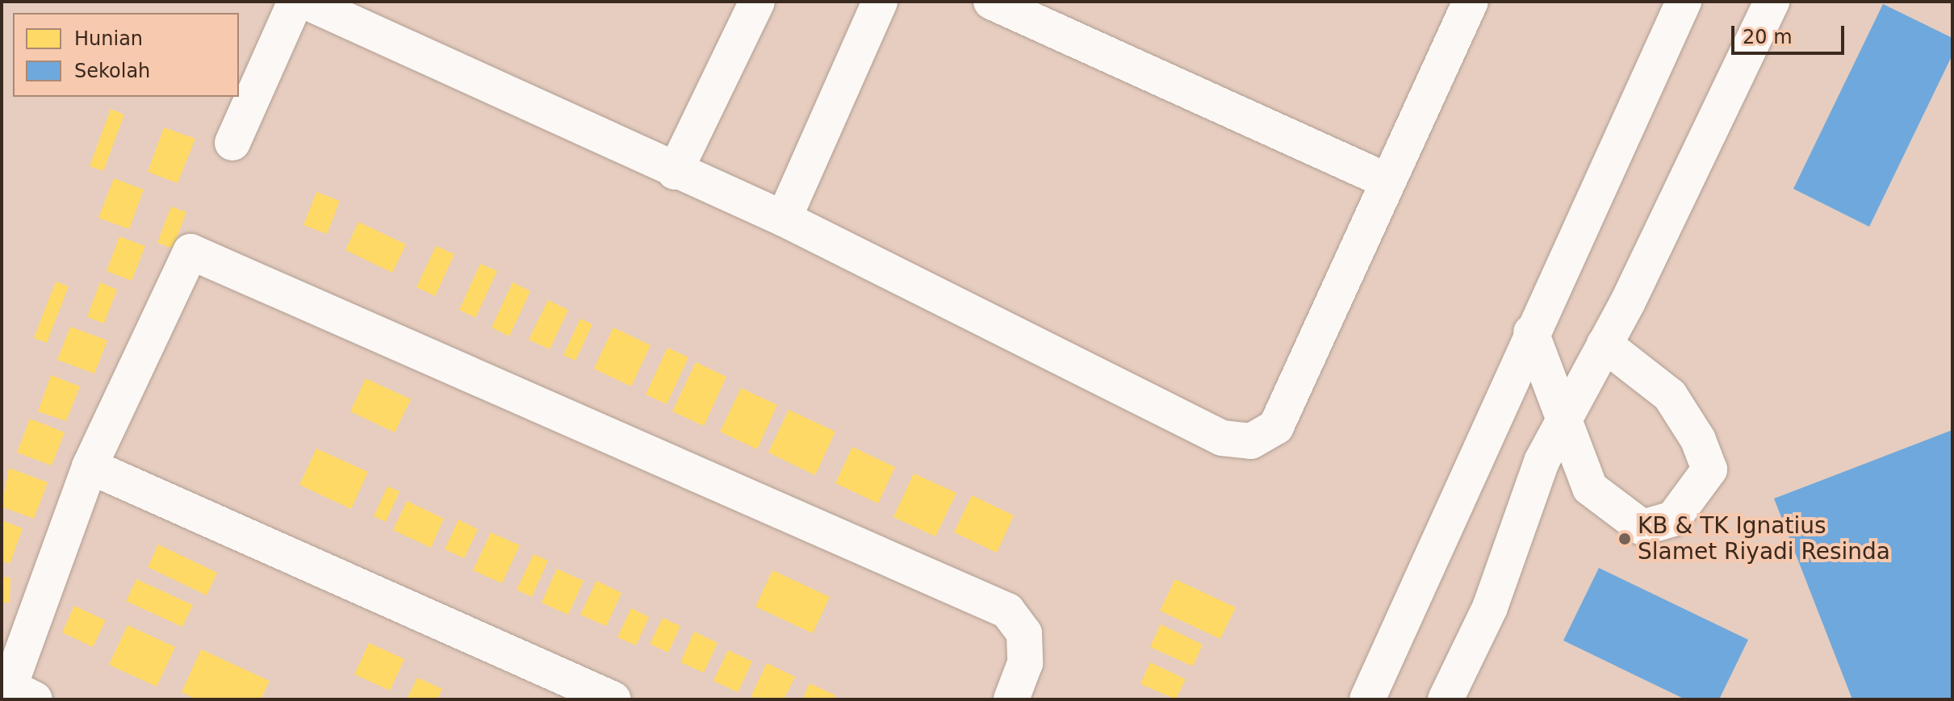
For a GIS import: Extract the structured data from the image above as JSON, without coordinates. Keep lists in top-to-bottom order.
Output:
{
  "places": ["KB & TK Ignatius Slamet Riyadi Resinda"],
  "legend": ["Hunian", "Sekolah"],
  "scale_bar": "20 m"
}
